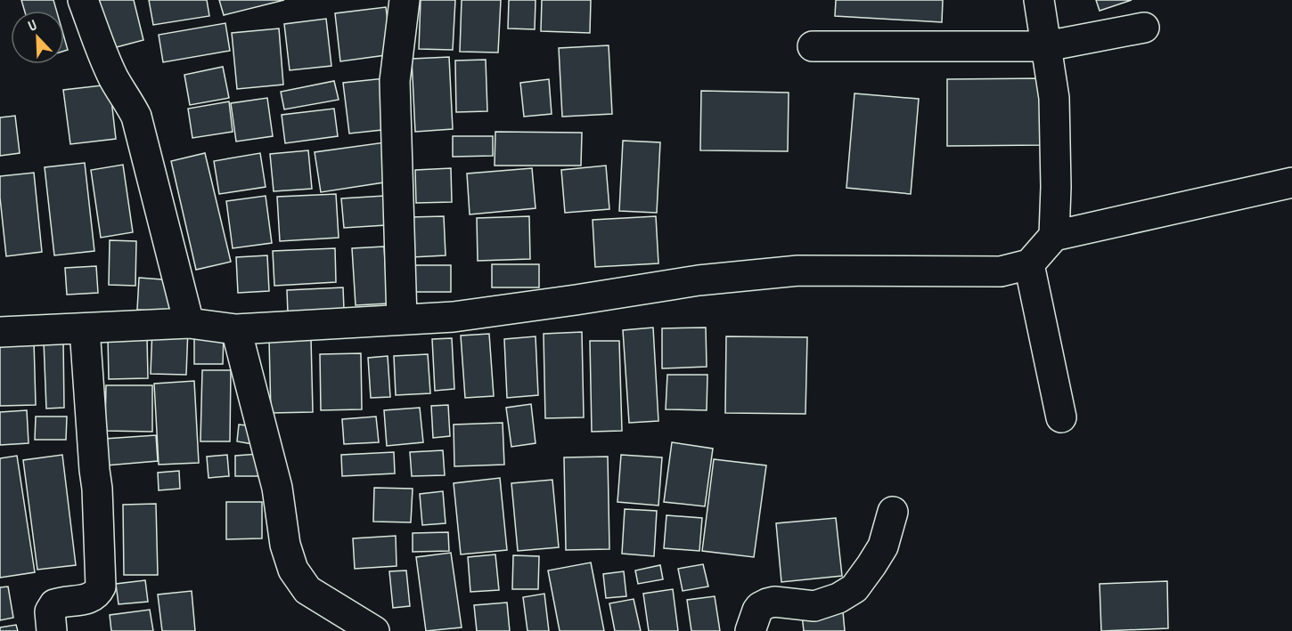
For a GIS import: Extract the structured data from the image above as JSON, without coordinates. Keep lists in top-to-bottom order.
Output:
{
  "north": "top left"
}
